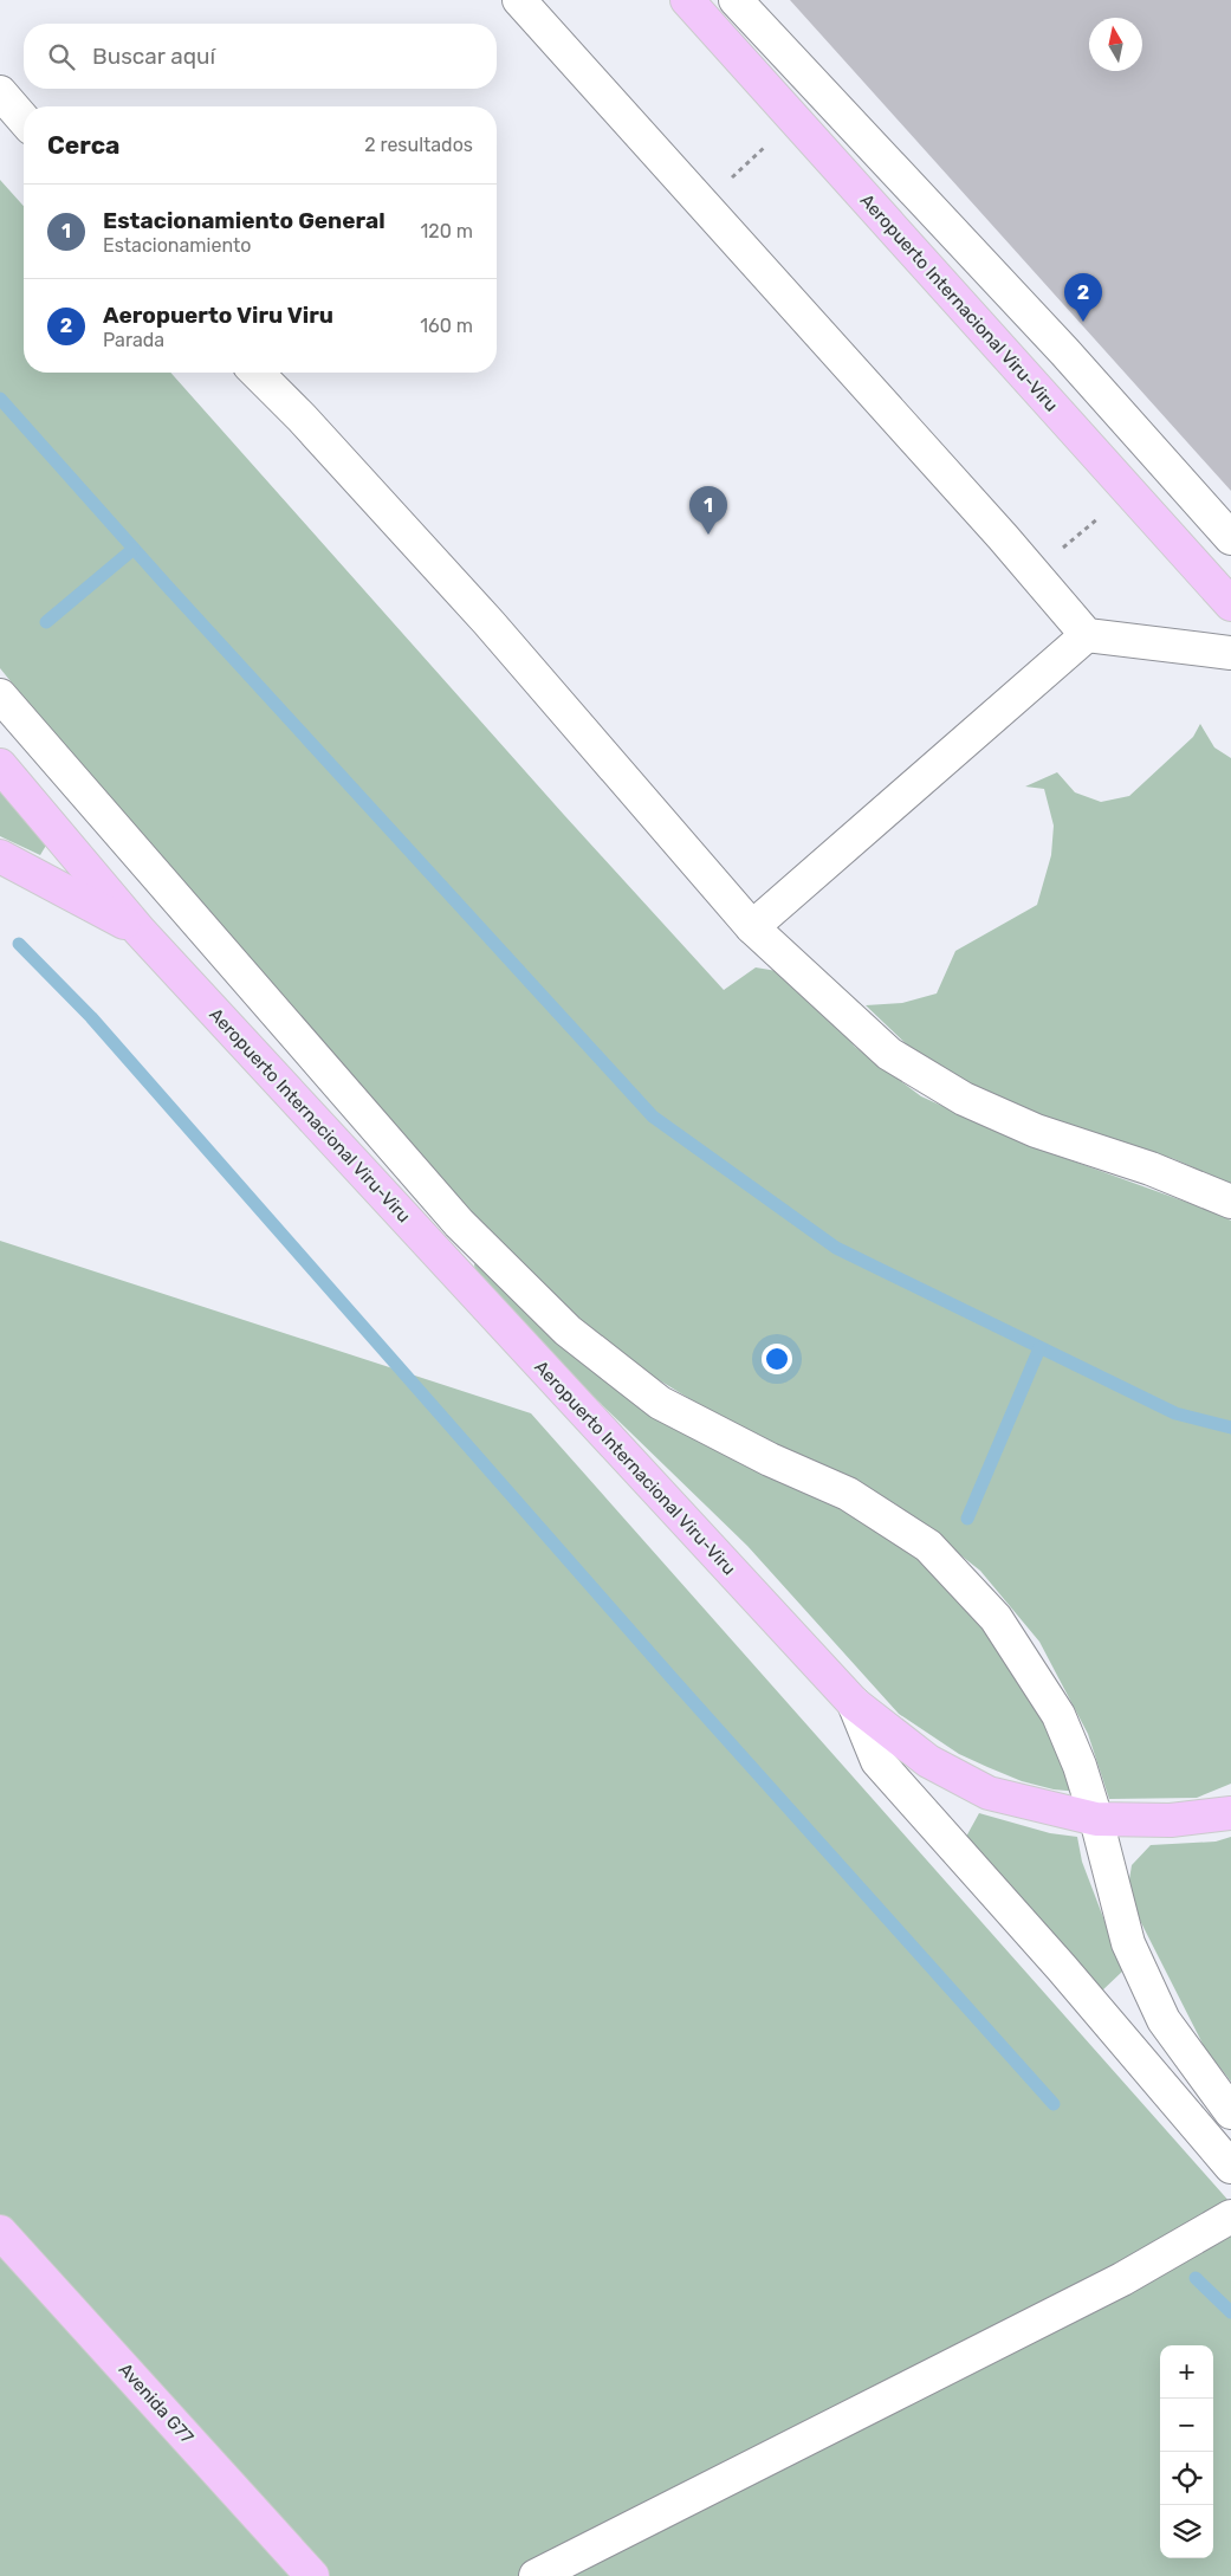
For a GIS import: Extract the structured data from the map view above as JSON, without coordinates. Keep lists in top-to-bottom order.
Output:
{
  "streets": {
    "main road": ["Aeropuerto Internacional Viru-Viru", "Avenida G77"]
  },
  "north": "top",
  "page": {
    "search": "Buscar aquí",
    "heading": ["Cerca", "2 resultados"],
    "list": [
      {
        "mark": "1",
        "name": "Estacionamiento General",
        "note": "Estacionamiento",
        "value": "120 m"
      },
      {
        "mark": "2",
        "name": "Aeropuerto Viru Viru",
        "note": "Parada",
        "value": "160 m"
      }
    ],
    "pins": ["2", "1"],
    "map_buttons": ["+", "−"]
  }
}
